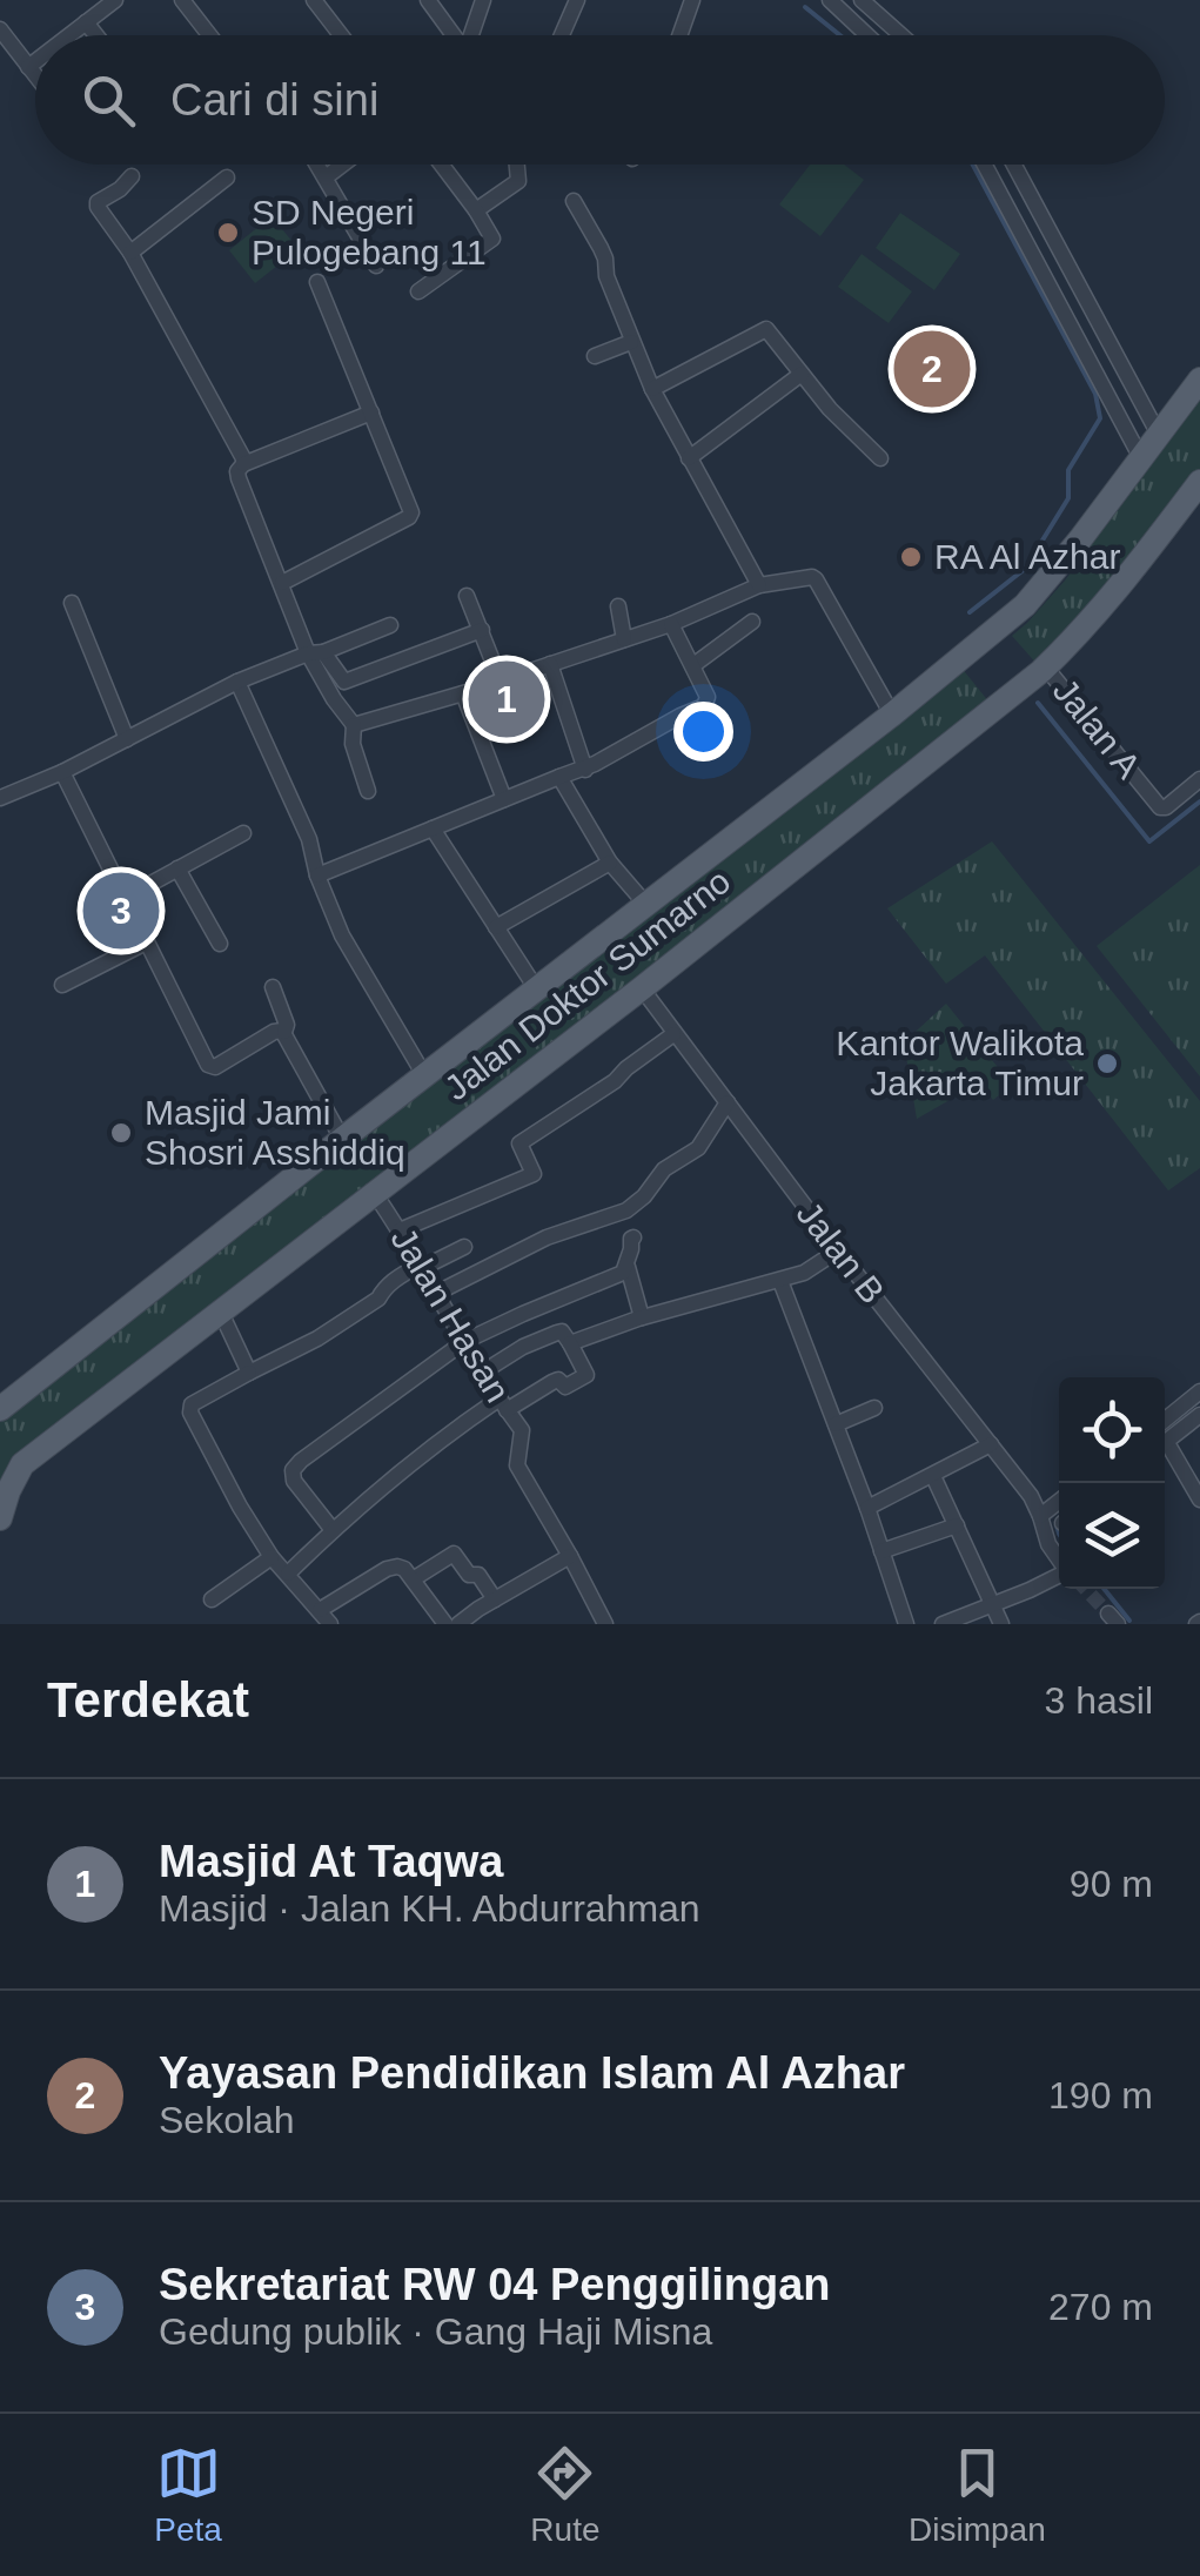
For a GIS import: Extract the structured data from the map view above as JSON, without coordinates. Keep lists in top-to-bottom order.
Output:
{
  "streets": {
    "main road": ["Jalan Doktor Sumarno"],
    "street": ["Jalan A", "Jalan B", "Jalan Hasan"]
  },
  "crossings": [
    ["Jalan A", "Jalan Doktor Sumarno"],
    ["Jalan Doktor Sumarno", "Jalan B"],
    ["Jalan Doktor Sumarno", "Jalan Hasan"]
  ],
  "places": [
    "SD Negeri Pulogebang 11",
    "RA Al Azhar",
    "Kantor Walikota Jakarta Timur",
    "Masjid Jami Shosri Asshiddiq"
  ],
  "page": {
    "search": "Cari di sini",
    "pins": ["2", "1", "3"],
    "heading": ["Terdekat", "3 hasil"],
    "list": [
      {
        "mark": "1",
        "name": "Masjid At Taqwa",
        "note": "Masjid · Jalan KH. Abdurrahman",
        "value": "90 m"
      },
      {
        "mark": "2",
        "name": "Yayasan Pendidikan Islam Al Azhar",
        "note": "Sekolah",
        "value": "190 m"
      },
      {
        "mark": "3",
        "name": "Sekretariat RW 04 Penggilingan",
        "note": "Gedung publik · Gang Haji Misna",
        "value": "270 m"
      }
    ],
    "nav": ["Peta", "Rute", "Disimpan"]
  }
}
